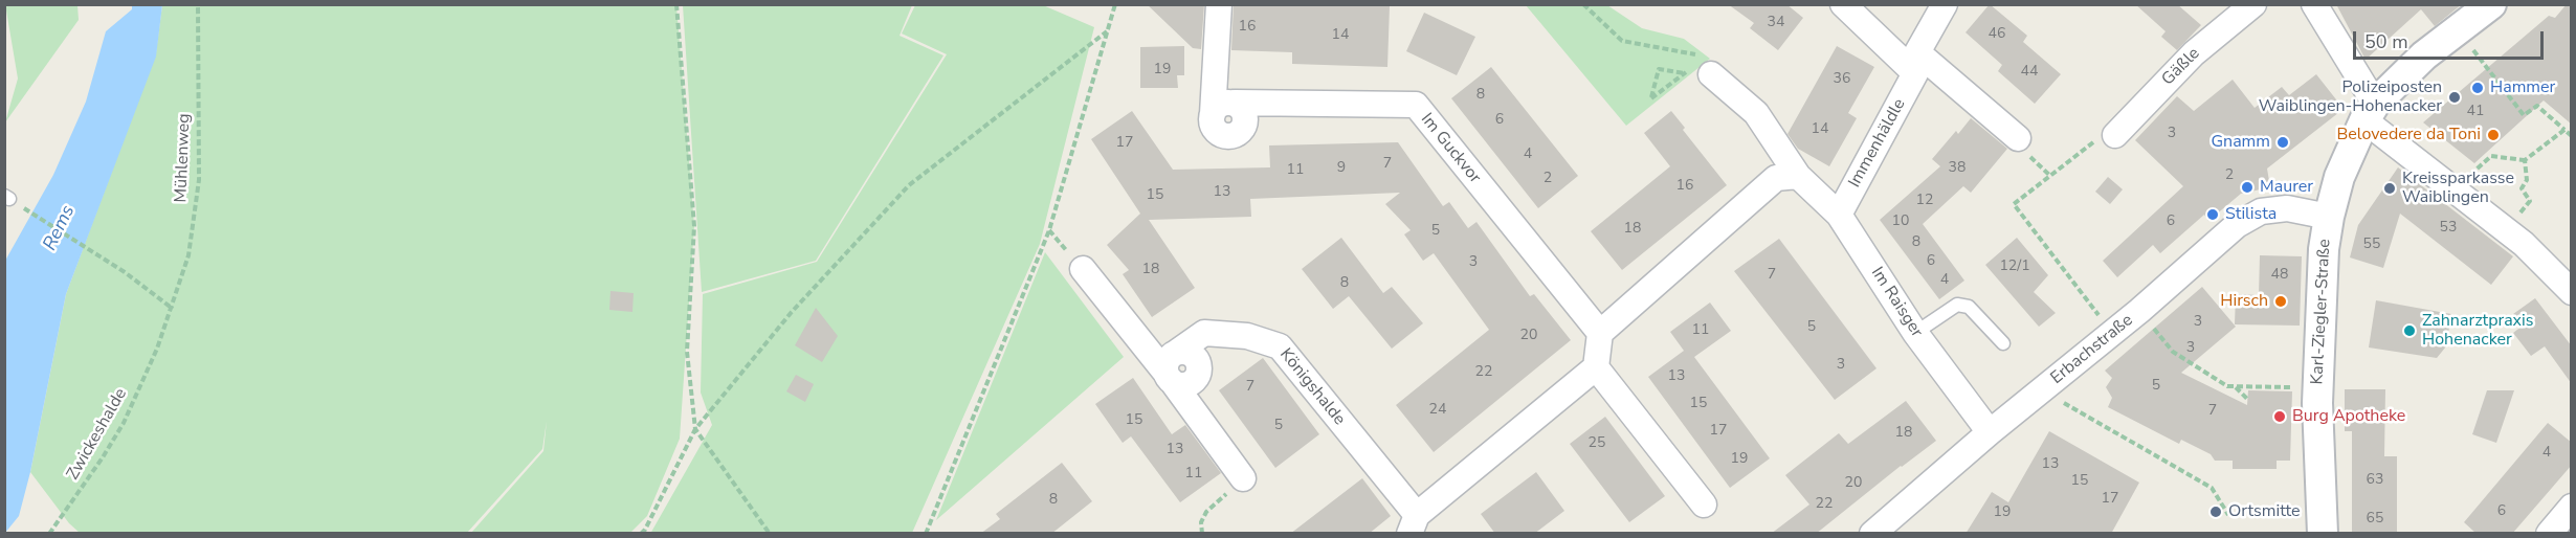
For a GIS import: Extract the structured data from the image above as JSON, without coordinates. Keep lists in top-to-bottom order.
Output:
{
  "streets": {
    "street": [
      "Gäßle",
      "Immenhäldle",
      "Im Guckvor",
      "Im Raisger",
      "Karl-Ziegler-Straße",
      "Erbachstraße",
      "Königshalde"
    ],
    "path": ["Mühlenweg", "Zwickeshalde"]
  },
  "crossings": [
    ["Immenhäldle", "Im Raisger"],
    ["Mühlenweg", "Zwickeshalde"],
    ["Im Raisger", "Erbachstraße"],
    ["Karl-Ziegler-Straße", "Erbachstraße"]
  ],
  "water": ["Rems"],
  "places": [
    "Hammer",
    "Polizeiposten Waiblingen-Hohenacker",
    "Belovedere da Toni",
    "Gnamm",
    "Maurer",
    "Kreissparkasse Waiblingen",
    "Stilista",
    "Hirsch",
    "Zahnarztpraxis Hohenacker",
    "Burg Apotheke",
    "Ortsmitte"
  ],
  "house_numbers": [
    "34",
    "16",
    "46",
    "14",
    "19",
    "44",
    "36",
    "8",
    "41",
    "6",
    "14",
    "3",
    "17",
    "4",
    "7",
    "9",
    "38",
    "11",
    "2",
    "2",
    "16",
    "13",
    "15",
    "12",
    "10",
    "6",
    "53",
    "18",
    "5",
    "8",
    "55",
    "6",
    "3",
    "12/1",
    "18",
    "7",
    "48",
    "4",
    "8",
    "3",
    "5",
    "11",
    "20",
    "3",
    "3",
    "22",
    "13",
    "5",
    "7",
    "15",
    "24",
    "7",
    "15",
    "5",
    "17",
    "18",
    "25",
    "13",
    "4",
    "19",
    "13",
    "11",
    "63",
    "15",
    "20",
    "17",
    "8",
    "22",
    "6",
    "19",
    "65"
  ],
  "scale_bar": "50 m"
}
